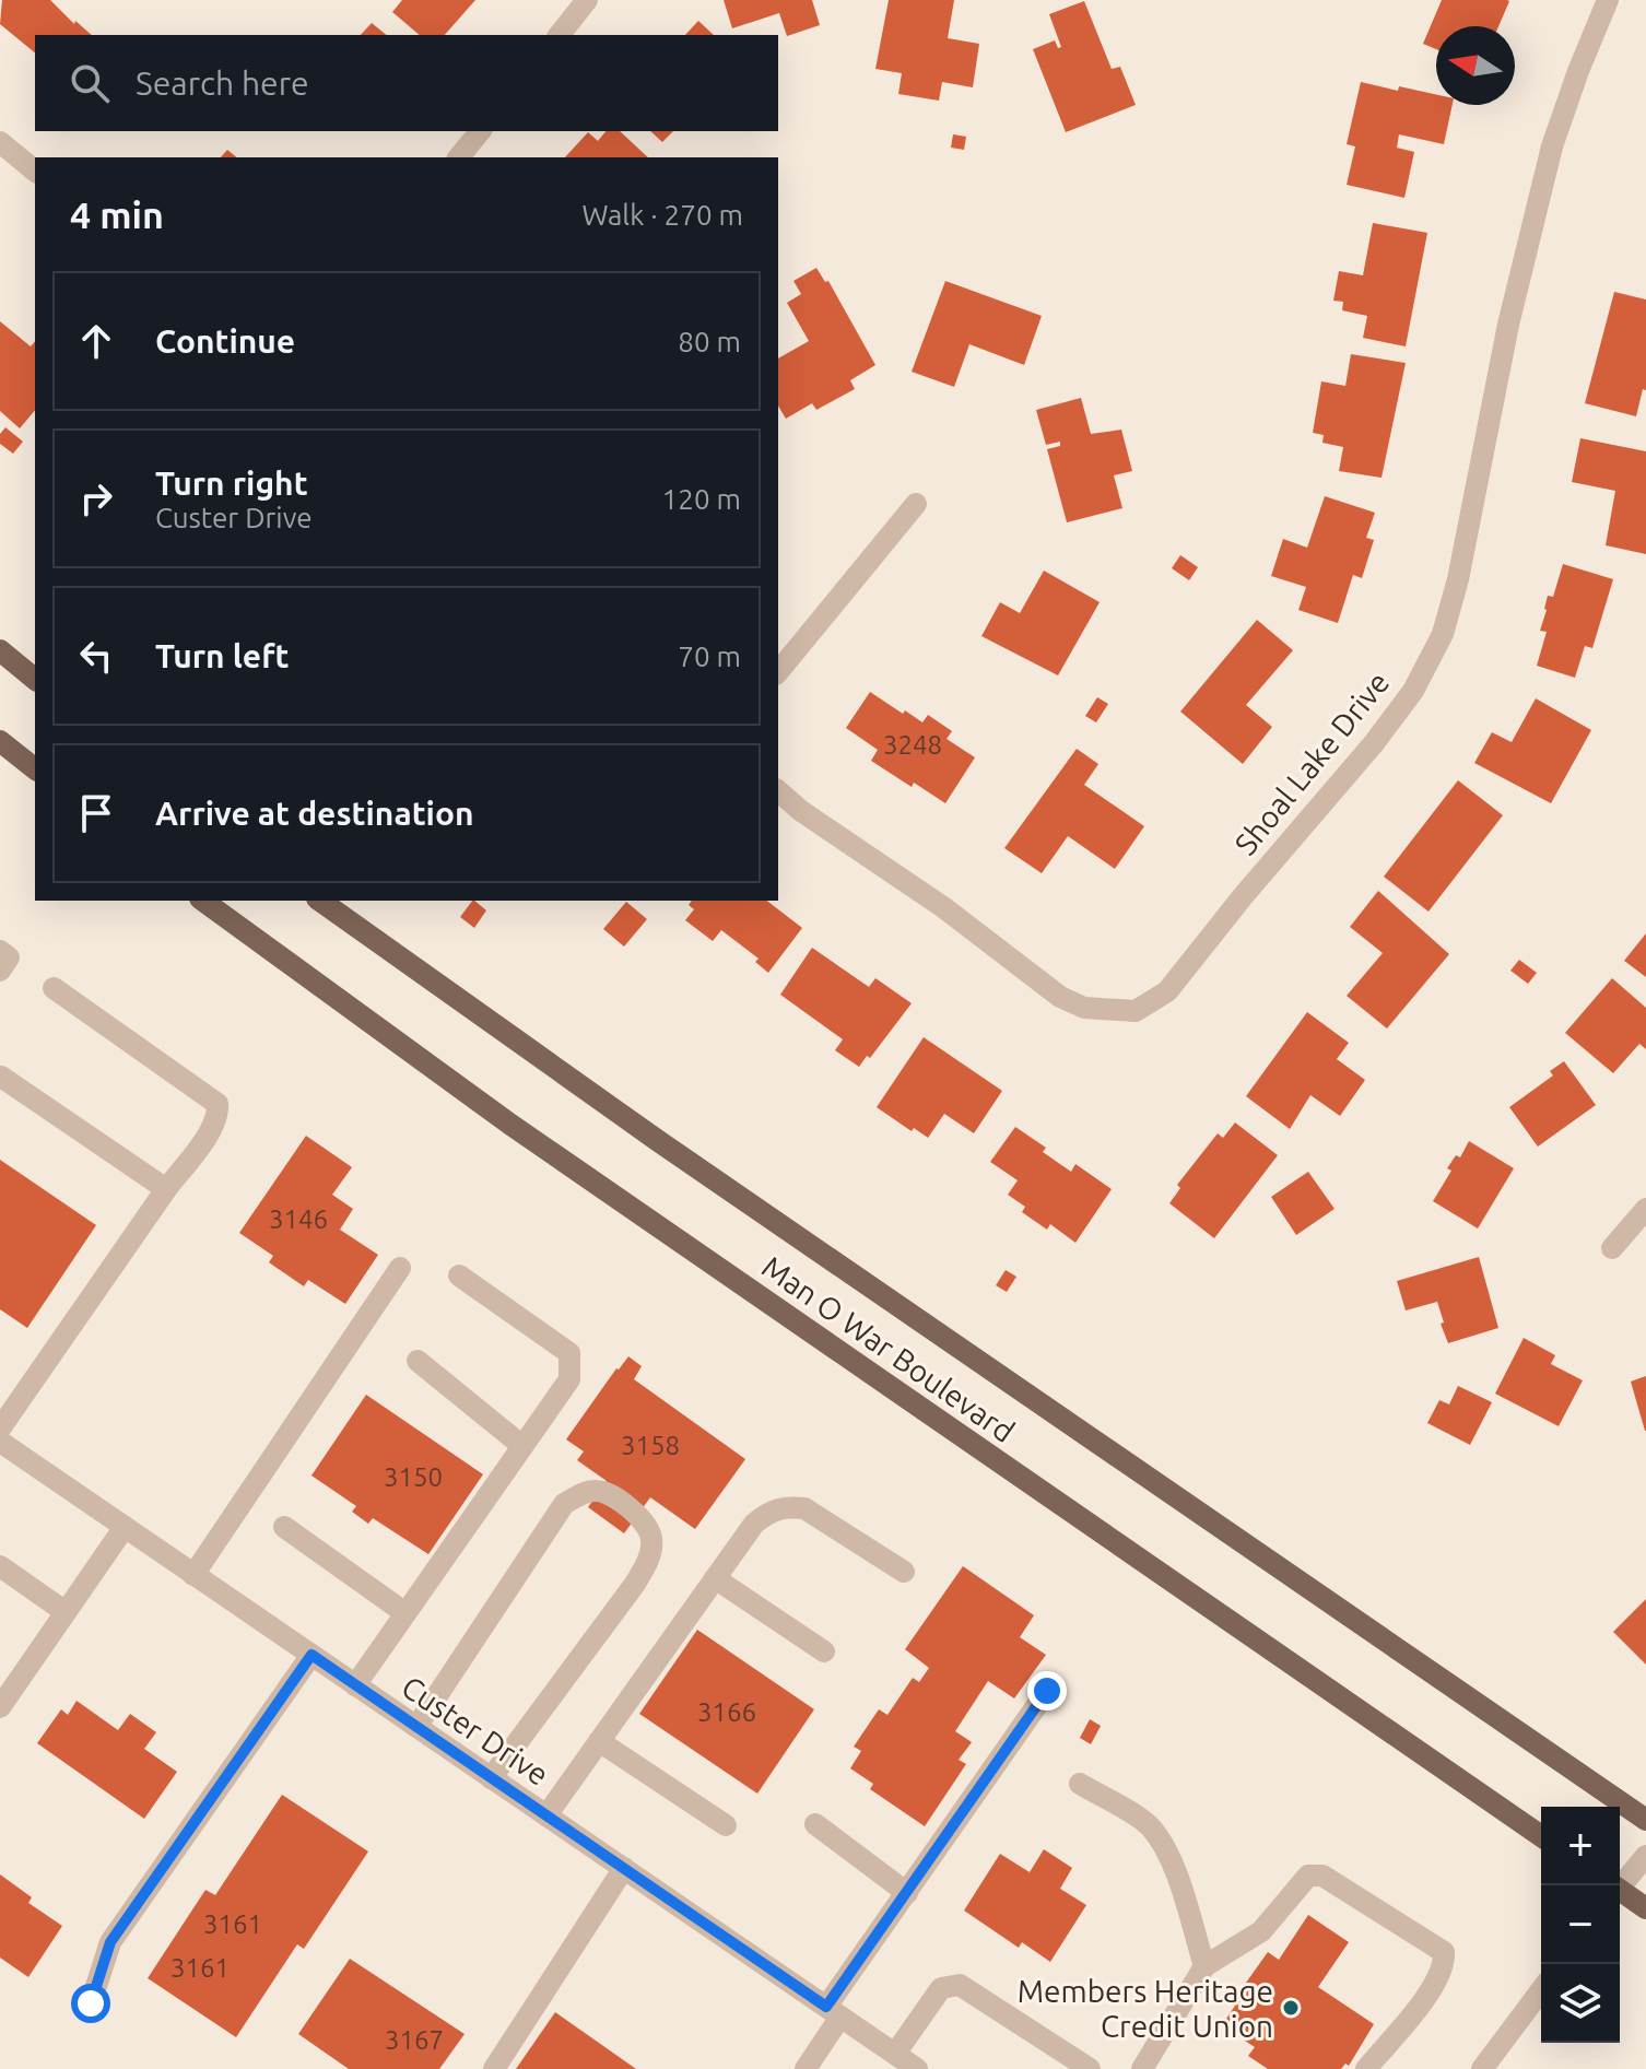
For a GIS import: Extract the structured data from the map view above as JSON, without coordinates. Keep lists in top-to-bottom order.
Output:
{
  "streets": {
    "main road": ["Man O War Boulevard"],
    "street": ["Shoal Lake Drive", "Custer Drive"]
  },
  "places": ["Members Heritage Credit Union"],
  "house_numbers": [
    "3248",
    "3146",
    "3158",
    "3150",
    "3166",
    "3161",
    "3161",
    "3167"
  ],
  "north": "left",
  "page": {
    "search": "Search here",
    "heading": ["4 min", "Walk · 270 m"],
    "list": [
      ["Continue", "80 m"],
      ["Turn right", "Custer Drive", "120 m"],
      ["Turn left", "70 m"],
      "Arrive at destination"
    ],
    "map_buttons": ["+", "−"]
  }
}
